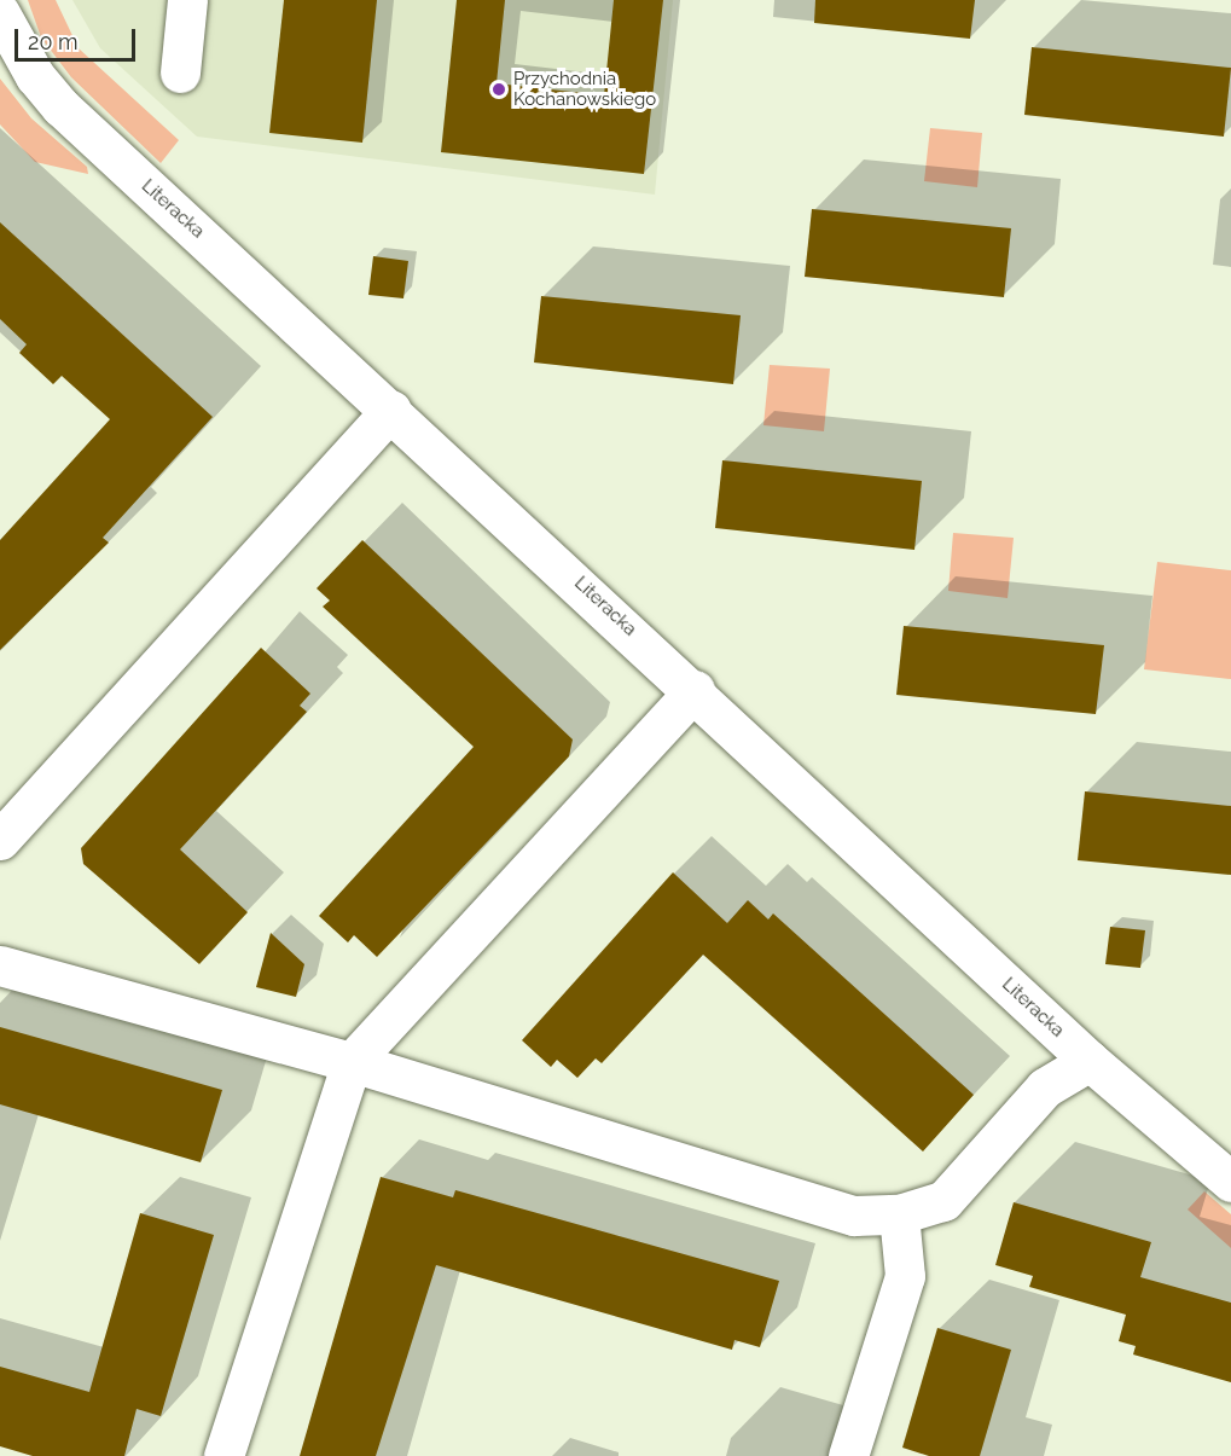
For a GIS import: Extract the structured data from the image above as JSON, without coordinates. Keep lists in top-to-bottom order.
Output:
{
  "streets": {
    "street": ["Literacka"]
  },
  "places": ["Przychodnia Kochanowskiego"],
  "scale_bar": "20 m"
}
